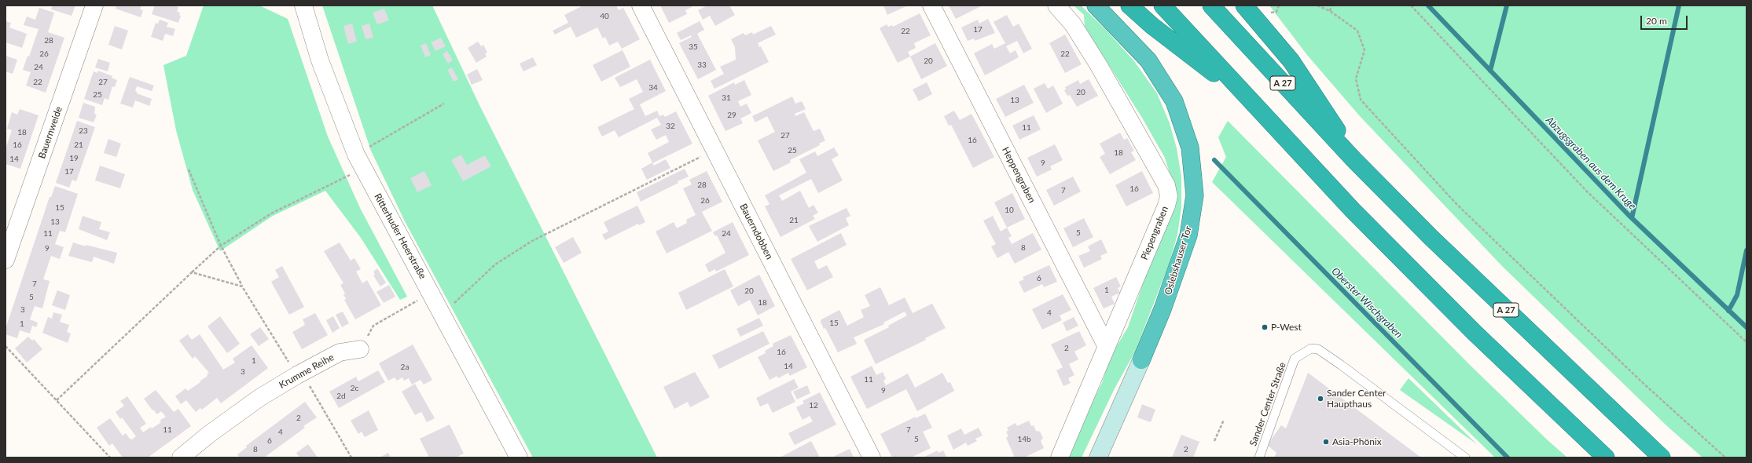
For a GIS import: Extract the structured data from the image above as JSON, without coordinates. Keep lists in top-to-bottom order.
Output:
{
  "streets": {
    "highway": ["A 27", "Oslebshauser Tor"],
    "street": [
      "Bauernweide",
      "Heppengraben",
      "Bauerndobben",
      "Piepengraben",
      "Ritterhuder Heerstraße",
      "Krumme Reihe"
    ],
    "lane": ["Sander Center Straße"]
  },
  "crossings": [
    ["Heppengraben", "Piepengraben"]
  ],
  "water": ["Abzugsgraben aus dem Kruge", "Oberster Wischgraben"],
  "places": ["P-West", "Sander Center Haupthaus", "Asia-Phönix"],
  "house_numbers": [
    "40",
    "17",
    "22",
    "28",
    "35",
    "26",
    "22",
    "20",
    "33",
    "24",
    "22",
    "27",
    "34",
    "20",
    "25",
    "31",
    "13",
    "29",
    "32",
    "11",
    "23",
    "18",
    "27",
    "16",
    "16",
    "21",
    "25",
    "18",
    "19",
    "14",
    "9",
    "17",
    "28",
    "16",
    "7",
    "26",
    "15",
    "10",
    "21",
    "13",
    "5",
    "11",
    "24",
    "8",
    "9",
    "6",
    "7",
    "1",
    "20",
    "5",
    "18",
    "3",
    "4",
    "15",
    "1",
    "2",
    "16",
    "1",
    "14",
    "2a",
    "3",
    "11",
    "2c",
    "9",
    "2d",
    "12",
    "2",
    "11",
    "7",
    "4",
    "5",
    "14b",
    "6",
    "8",
    "2"
  ],
  "scale_bar": "20 m"
}
